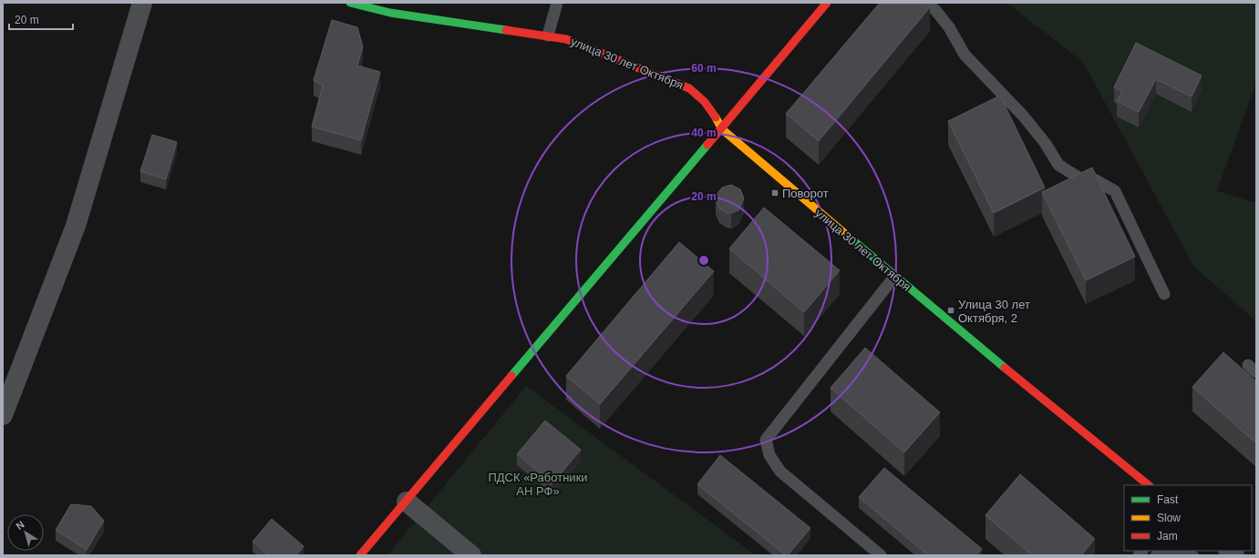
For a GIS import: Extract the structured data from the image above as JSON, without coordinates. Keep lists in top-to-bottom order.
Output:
{
  "streets": {
    "street": ["улица 30 лет Октября"]
  },
  "parks": ["ПДСК «Работники АН РФ»"],
  "places": {
    "transit": ["Поворот", "Улица 30 лет Октября, 2"]
  },
  "legend": ["Fast", "Slow", "Jam"],
  "scale_bar": "20 m",
  "north": "top left",
  "rings": ["60 m", "40 m", "20 m"]
}
